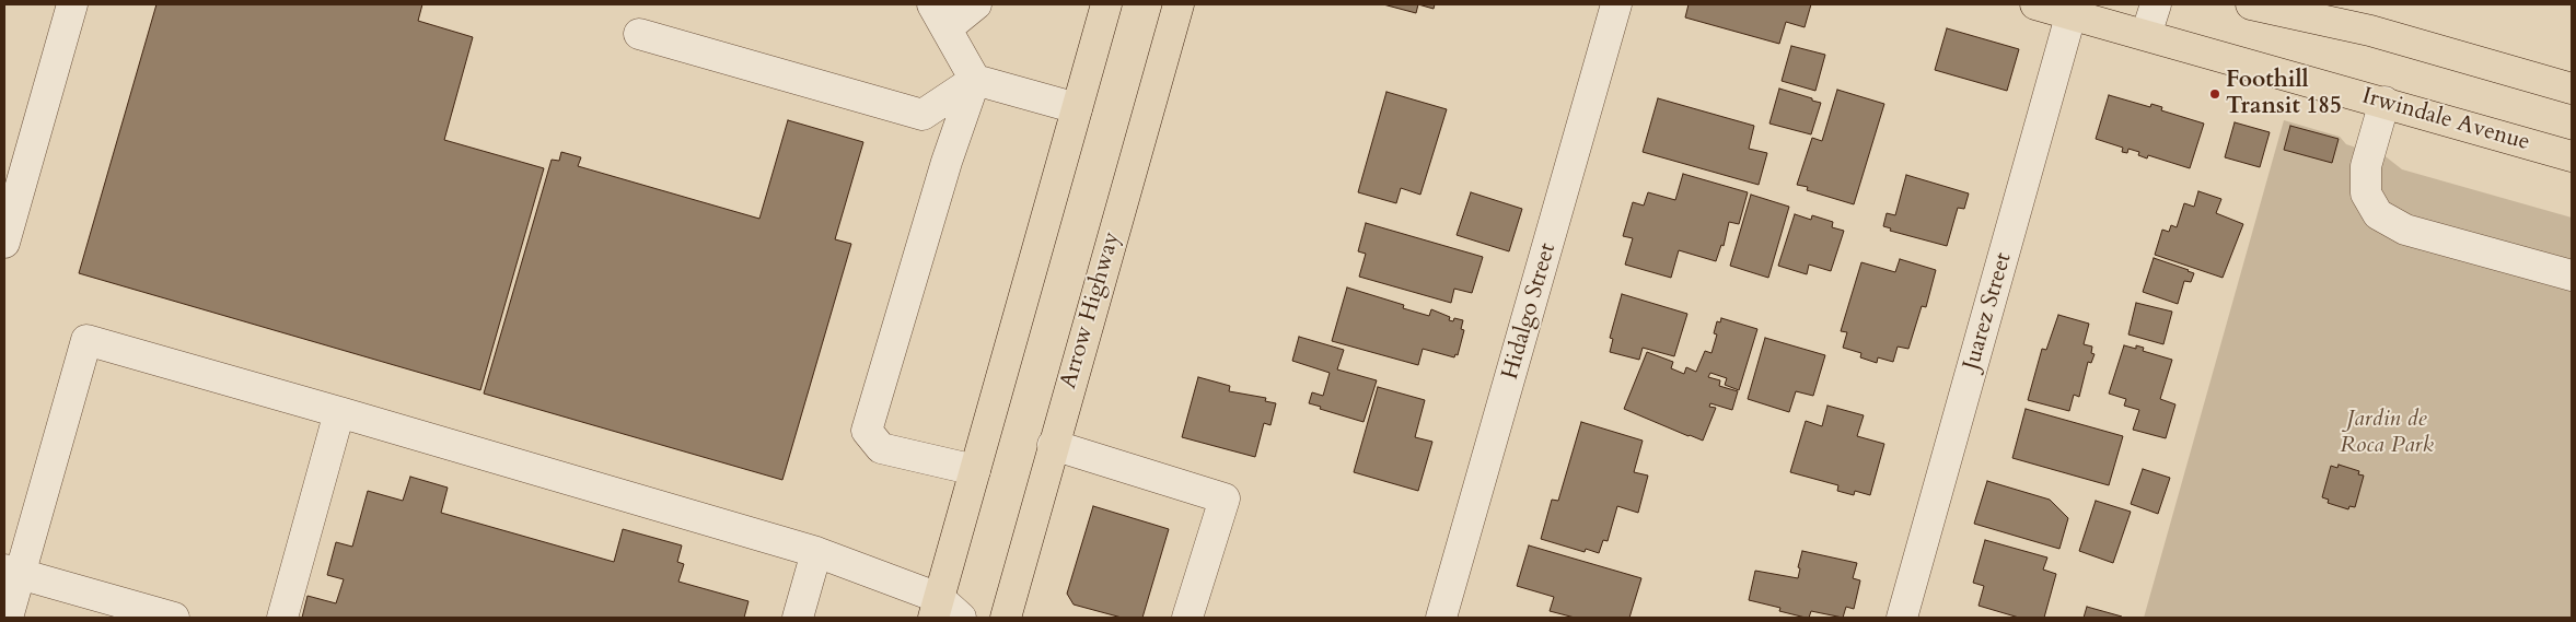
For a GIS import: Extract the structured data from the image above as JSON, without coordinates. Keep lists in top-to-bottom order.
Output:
{
  "streets": {
    "main road": ["Irwindale Avenue", "Arrow Highway"],
    "street": ["Hidalgo Street", "Juarez Street"]
  },
  "crossings": [
    ["Irwindale Avenue", "Juarez Street"]
  ],
  "parks": ["Jardin de Roca Park"],
  "places": ["Foothill Transit 185"]
}
